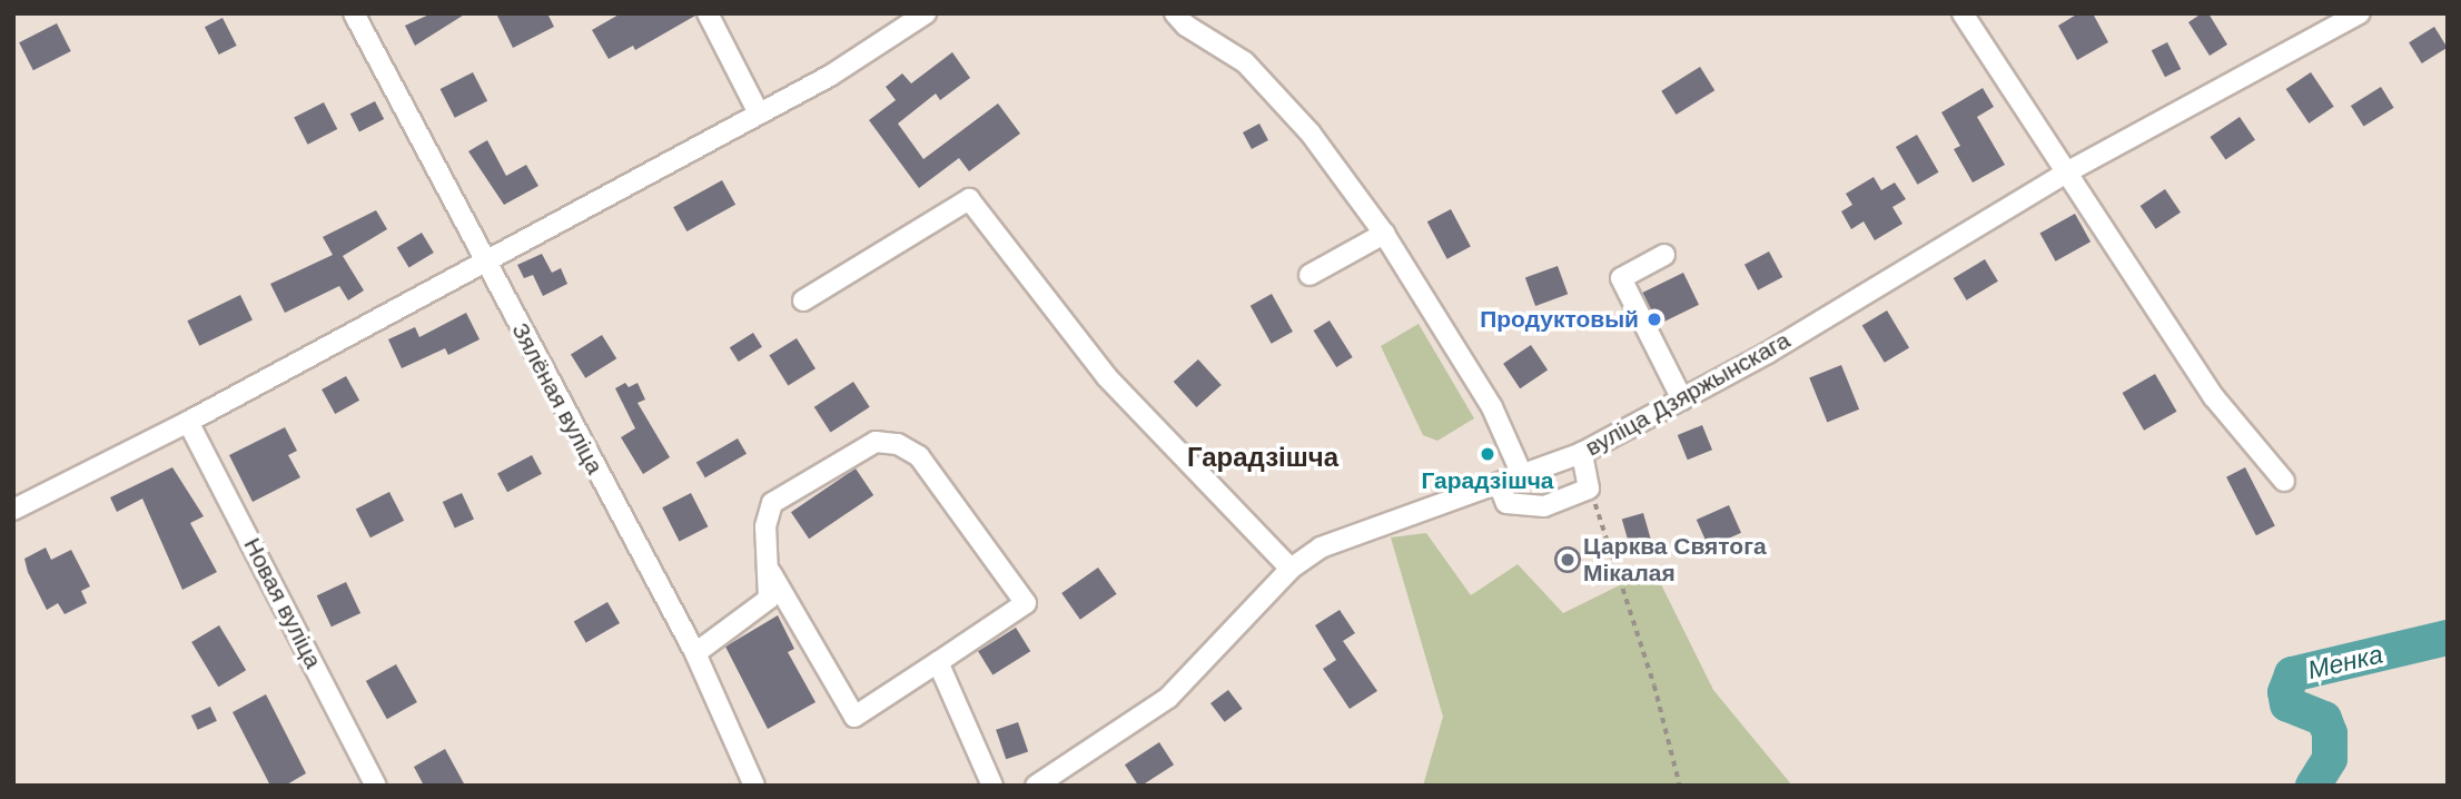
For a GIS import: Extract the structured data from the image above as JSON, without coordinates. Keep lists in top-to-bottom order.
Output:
{
  "streets": {
    "street": ["вуліца Дзяржынскага", "Зялёная вуліца", "Новая вуліца"]
  },
  "districts": ["Гарадзішча"],
  "water": ["Менка"],
  "places": ["Продуктовый", "Гарадзішча", "Царква Святога Мікалая"]
}
